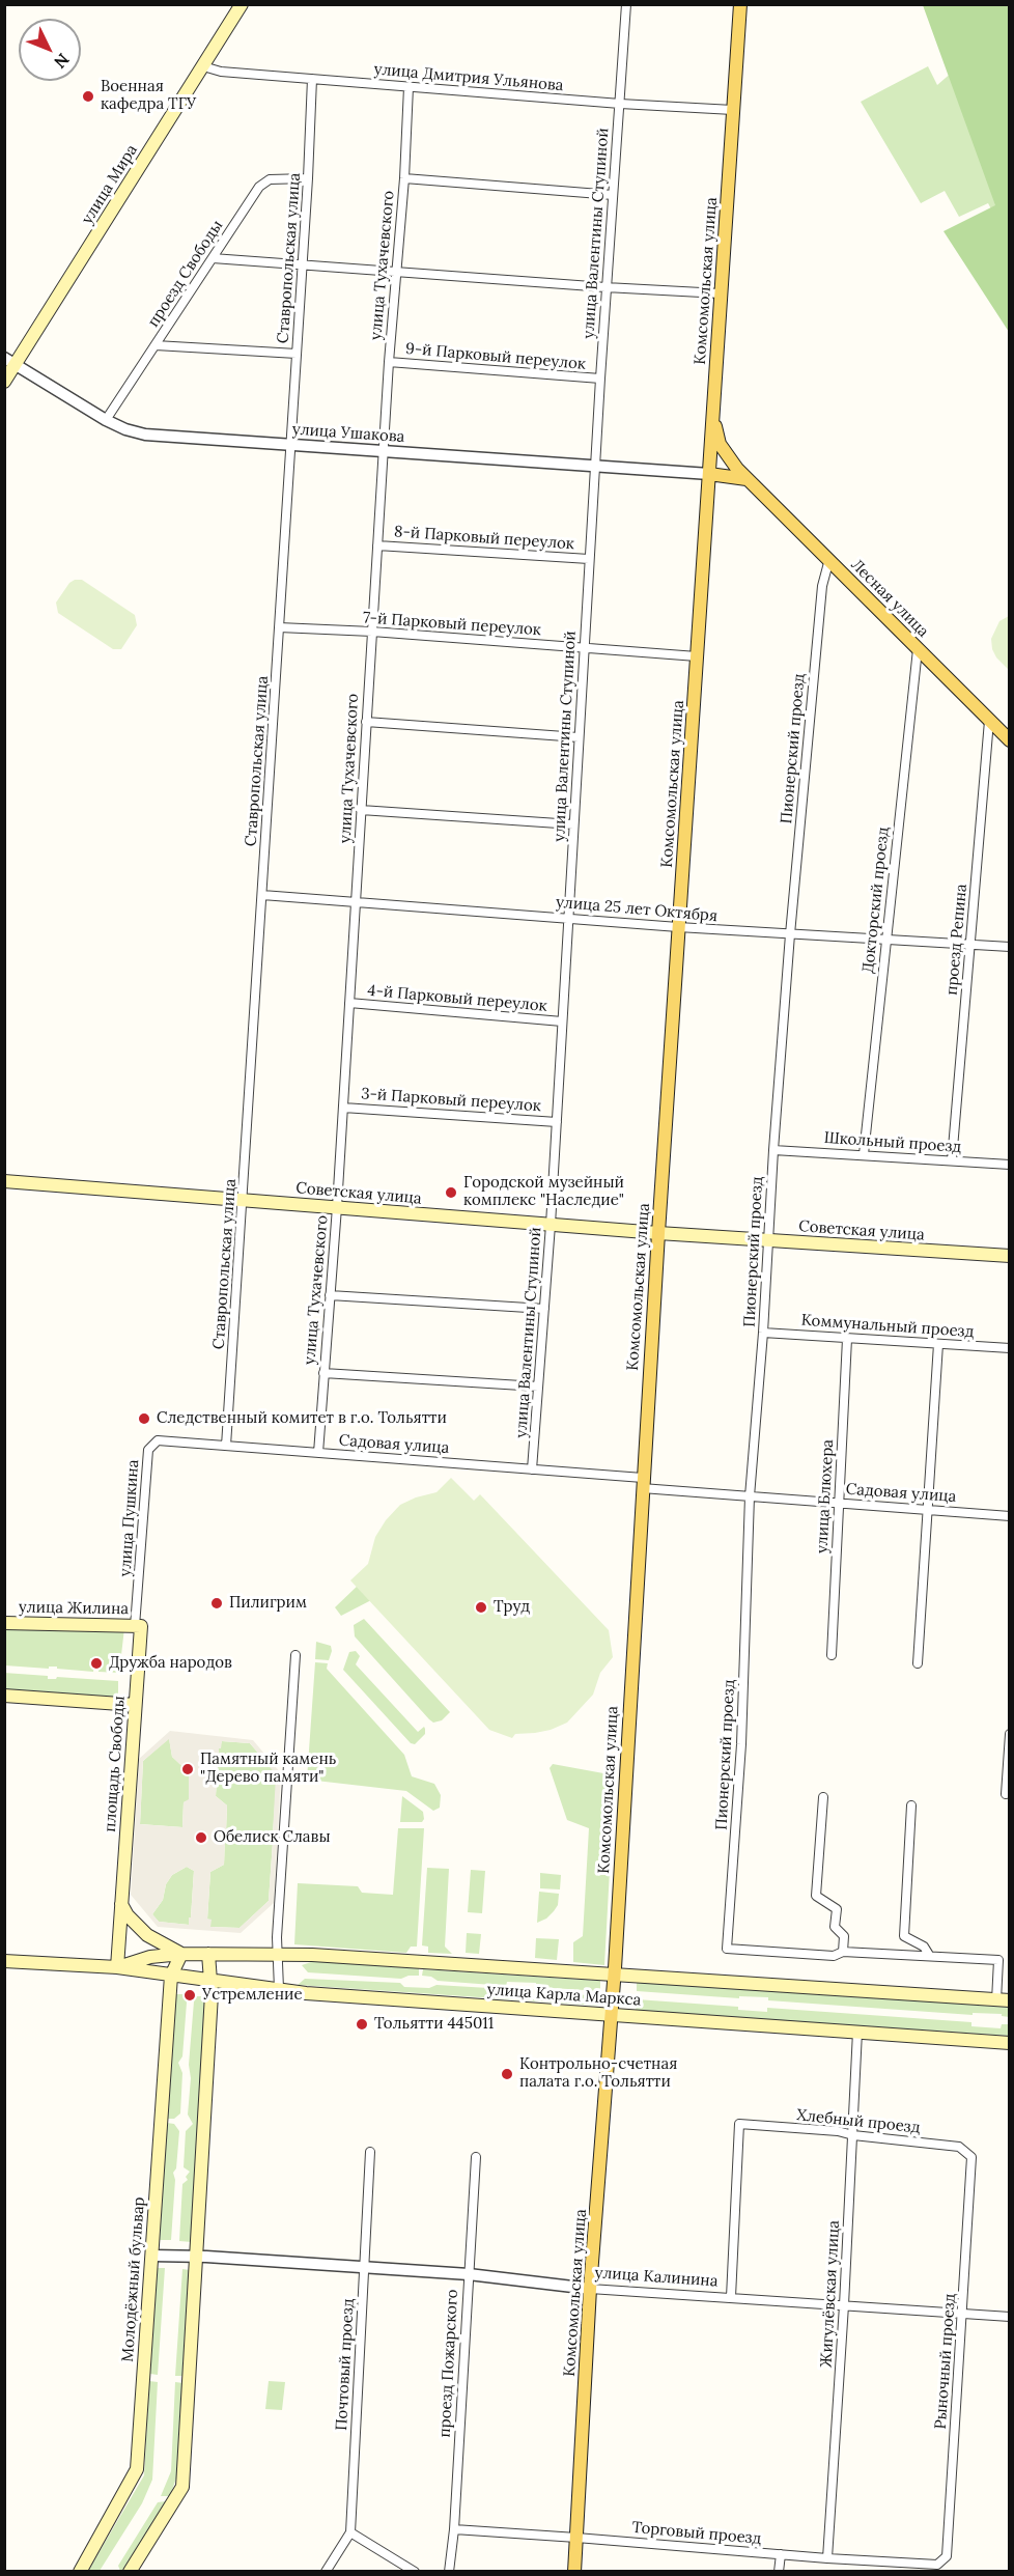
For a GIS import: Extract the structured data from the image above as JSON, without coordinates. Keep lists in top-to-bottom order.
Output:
{
  "streets": {
    "main road": [
      "улица Мира",
      "Комсомольская улица",
      "Лесная улица",
      "Советская улица",
      "улица Жилина",
      "площадь Свободы",
      "улица Карла Маркса",
      "Молодёжный бульвар"
    ],
    "street": [
      "улица Дмитрия Ульянова",
      "улица Валентины Ступиной",
      "Ставропольская улица",
      "улица Тухачевского",
      "проезд Свободы",
      "9-й Парковый переулок",
      "улица Ушакова",
      "8-й Парковый переулок",
      "7-й Парковый переулок",
      "Пионерский проезд",
      "Докторский проезд",
      "улица 25 лет Октября",
      "проезд Репина",
      "4-й Парковый переулок",
      "3-й Парковый переулок",
      "Школьный проезд",
      "Коммунальный проезд",
      "Садовая улица",
      "улица Блюхера",
      "улица Пушкина",
      "Хлебный проезд",
      "улица Калинина",
      "Жигулёвская улица",
      "Рыночный проезд",
      "проезд Пожарского",
      "Почтовый проезд",
      "Торговый проезд"
    ]
  },
  "crossings": [
    ["улица Дмитрия Ульянова", "улица Мира"],
    ["улица Дмитрия Ульянова", "улица Валентины Ступиной"],
    ["улица Дмитрия Ульянова", "Ставропольская улица"],
    ["улица Дмитрия Ульянова", "улица Тухачевского"],
    ["улица Дмитрия Ульянова", "Комсомольская улица"],
    ["улица Мира", "улица Ушакова"],
    ["улица Валентины Ступиной", "9-й Парковый переулок"],
    ["улица Валентины Ступиной", "улица Ушакова"],
    ["улица Валентины Ступиной", "8-й Парковый переулок"],
    ["улица Валентины Ступиной", "7-й Парковый переулок"],
    ["улица Валентины Ступиной", "улица 25 лет Октября"],
    ["улица Валентины Ступиной", "4-й Парковый переулок"],
    ["улица Валентины Ступиной", "3-й Парковый переулок"],
    ["улица Валентины Ступиной", "Советская улица"],
    ["улица Валентины Ступиной", "Садовая улица"],
    ["Ставропольская улица", "проезд Свободы"],
    ["Ставропольская улица", "улица Ушакова"],
    ["Ставропольская улица", "7-й Парковый переулок"],
    ["Ставропольская улица", "улица 25 лет Октября"],
    ["Ставропольская улица", "Советская улица"],
    ["Ставропольская улица", "Садовая улица"],
    ["улица Тухачевского", "9-й Парковый переулок"],
    ["улица Тухачевского", "улица Ушакова"],
    ["улица Тухачевского", "8-й Парковый переулок"],
    ["улица Тухачевского", "7-й Парковый переулок"],
    ["улица Тухачевского", "улица 25 лет Октября"],
    ["улица Тухачевского", "4-й Парковый переулок"],
    ["улица Тухачевского", "3-й Парковый переулок"],
    ["улица Тухачевского", "Советская улица"],
    ["улица Тухачевского", "Садовая улица"],
    ["проезд Свободы", "улица Ушакова"],
    ["Комсомольская улица", "улица Ушакова"],
    ["Комсомольская улица", "Лесная улица"],
    ["Комсомольская улица", "7-й Парковый переулок"],
    ["Комсомольская улица", "улица 25 лет Октября"],
    ["Комсомольская улица", "Советская улица"],
    ["Комсомольская улица", "Садовая улица"],
    ["Комсомольская улица", "улица Карла Маркса"],
    ["Комсомольская улица", "улица Калинина"],
    ["Комсомольская улица", "Торговый проезд"],
    ["Лесная улица", "Пионерский проезд"],
    ["Лесная улица", "Докторский проезд"],
    ["Лесная улица", "проезд Репина"],
    ["Пионерский проезд", "улица 25 лет Октября"],
    ["Пионерский проезд", "Школьный проезд"],
    ["Пионерский проезд", "Советская улица"],
    ["Пионерский проезд", "Коммунальный проезд"],
    ["Пионерский проезд", "Садовая улица"],
    ["Докторский проезд", "улица 25 лет Октября"],
    ["Докторский проезд", "Школьный проезд"],
    ["улица 25 лет Октября", "проезд Репина"],
    ["проезд Репина", "Школьный проезд"],
    ["Коммунальный проезд", "улица Блюхера"],
    ["Садовая улица", "улица Блюхера"],
    ["Садовая улица", "улица Пушкина"],
    ["улица Пушкина", "улица Жилина"],
    ["улица Пушкина", "площадь Свободы"],
    ["улица Жилина", "площадь Свободы"],
    ["площадь Свободы", "улица Карла Маркса"],
    ["улица Карла Маркса", "Молодёжный бульвар"],
    ["улица Карла Маркса", "Жигулёвская улица"],
    ["Хлебный проезд", "улица Калинина"],
    ["Хлебный проезд", "Жигулёвская улица"],
    ["Хлебный проезд", "Рыночный проезд"],
    ["улица Калинина", "Молодёжный бульвар"],
    ["улица Калинина", "Жигулёвская улица"],
    ["улица Калинина", "Рыночный проезд"],
    ["улица Калинина", "проезд Пожарского"],
    ["улица Калинина", "Почтовый проезд"],
    ["Жигулёвская улица", "Торговый проезд"],
    ["Рыночный проезд", "Торговый проезд"],
    ["проезд Пожарского", "Торговый проезд"]
  ],
  "places": [
    "Военная кафедра ТГУ",
    "Городской музейный комплекс \"Наследие\"",
    "Следственный комитет в г.о. Тольятти",
    "Пилигрим",
    "Труд",
    "Дружба народов",
    "Памятный камень \"Дерево памяти\"",
    "Обелиск Славы",
    "Устремление",
    "Тольятти 445011",
    "Контрольно-счетная палата г.о. Тольятти"
  ],
  "north": "bottom right"
}
